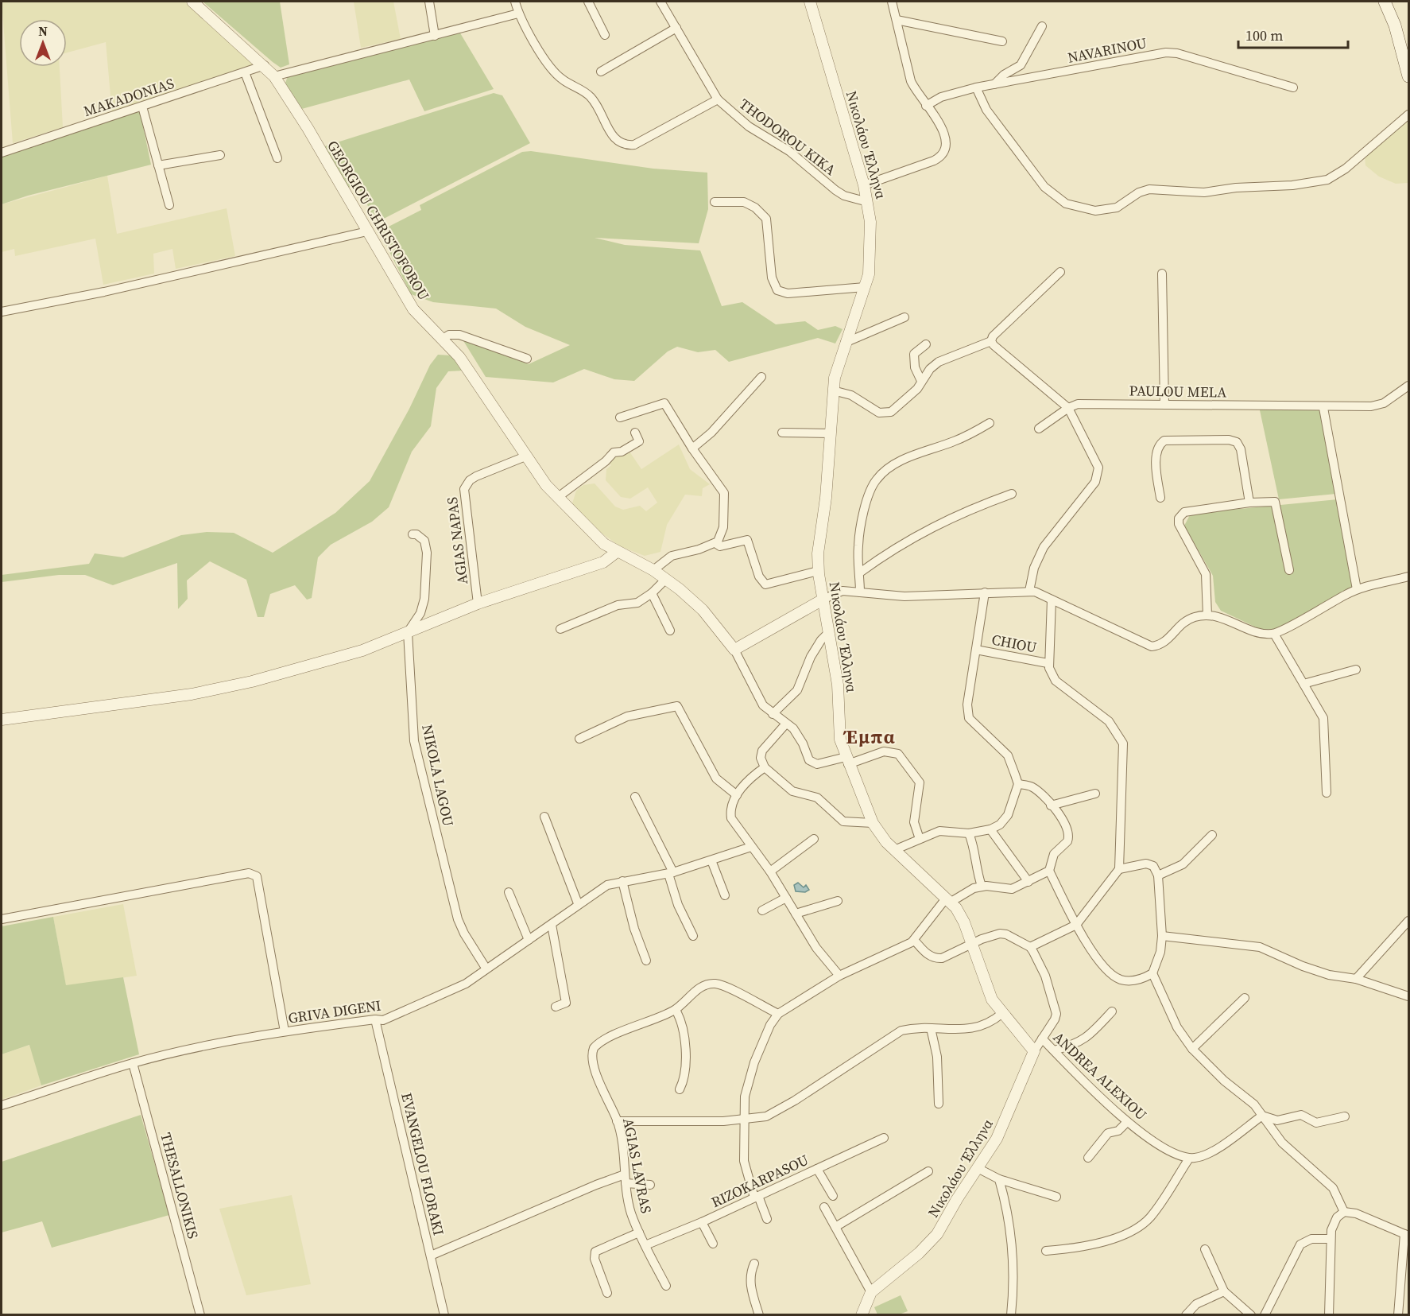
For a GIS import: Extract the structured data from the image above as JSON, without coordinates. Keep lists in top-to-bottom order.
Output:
{
  "streets": {
    "street": [
      "NAVARINOU",
      "MAKADONIAS",
      "THODOROU KIKA",
      "Νικολάου Έλληνα",
      "GEORGIOU CHRISTOFOROU",
      "PAULOU MELA",
      "AGIAS NAPAS",
      "CHIOU",
      "NIKOLA LAGOU",
      "GRIVA DIGENI",
      "ANDREA ALEXIOU",
      "EVANGELOU FLORAKI",
      "AGIAS LAVRAS",
      "RIZOKARPASOU",
      "THESALLONIKIS"
    ]
  },
  "crossings": [
    ["MAKADONIAS", "GEORGIOU CHRISTOFOROU"],
    ["THODOROU KIKA", "Νικολάου Έλληνα"],
    ["Νικολάου Έλληνα", "GEORGIOU CHRISTOFOROU"],
    ["GEORGIOU CHRISTOFOROU", "AGIAS NAPAS"],
    ["NIKOLA LAGOU", "GRIVA DIGENI"],
    ["GRIVA DIGENI", "EVANGELOU FLORAKI"],
    ["GRIVA DIGENI", "THESALLONIKIS"],
    ["AGIAS LAVRAS", "RIZOKARPASOU"]
  ],
  "districts": ["Έμπα"],
  "scale_bar": "100 m",
  "north": "top"
}
